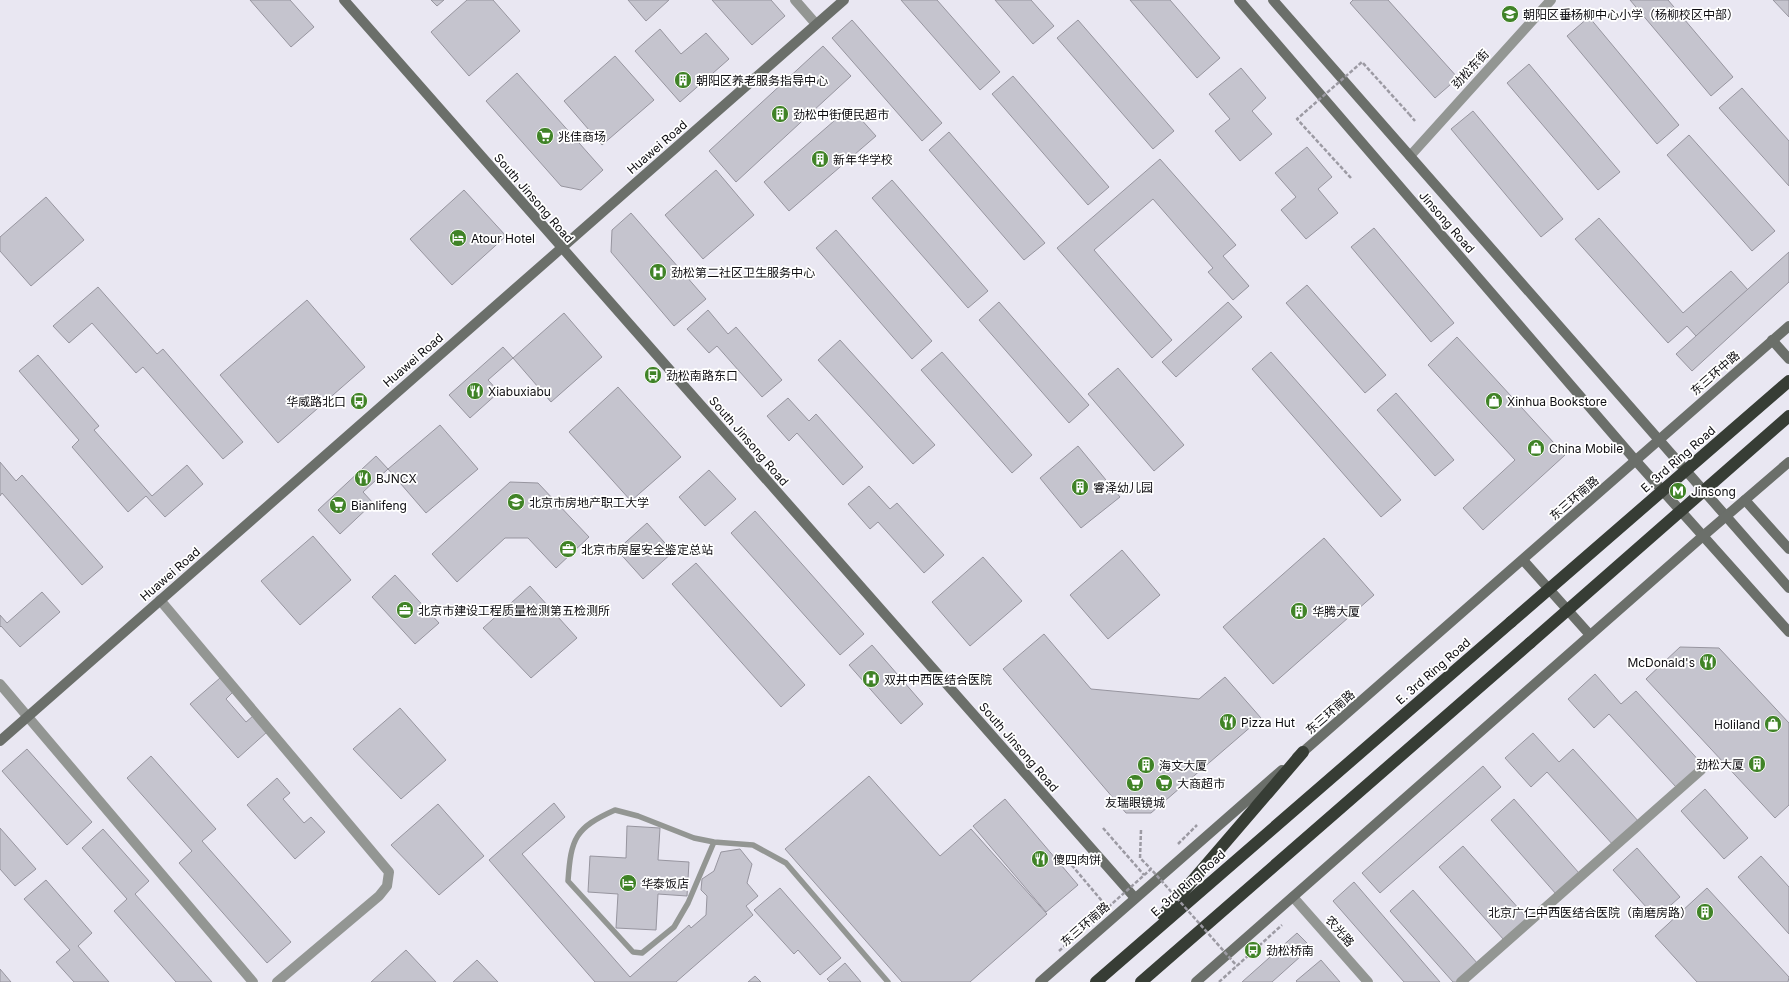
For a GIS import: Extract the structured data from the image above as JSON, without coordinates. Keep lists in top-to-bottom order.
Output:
{
  "streets": {
    "highway": ["E. 3rd Ring Road"],
    "street": [
      "劲松东街",
      "Huawei Road",
      "South Jinsong Road",
      "Jinsong Road",
      "东三环中路",
      "东三环南路",
      "农光路"
    ]
  },
  "crossings": [
    ["劲松东街", "Jinsong Road"],
    ["Huawei Road", "South Jinsong Road"],
    ["South Jinsong Road", "东三环南路"],
    ["Jinsong Road", "东三环中路"],
    ["Jinsong Road", "东三环南路"],
    ["东三环中路", "东三环南路"]
  ],
  "places": {
    "school or university": ["朝阳区垂杨柳中心小学（杨柳校区中部）", "北京市房地产职工大学"],
    "building": [
      "朝阳区养老服务指导中心",
      "劲松中街便民超市",
      "新年华学校",
      "睿泽幼儿园",
      "华腾大厦",
      "劲松大厦",
      "海文大厦",
      "北京广仁中西医结合医院（南磨房路）"
    ],
    "supermarket": [
      "兆佳商场",
      "Bianlifeng",
      "友瑞眼镜城",
      "大商超市"
    ],
    "hotel": ["Atour Hotel", "华泰饭店"],
    "hospital": ["劲松第二社区卫生服务中心", "双井中西医结合医院"],
    "bus stop": ["劲松南路东口", "华威路北口", "劲松桥南"],
    "restaurant": [
      "Xiabuxiabu",
      "BJNCX",
      "McDonald's",
      "Pizza Hut",
      "傻四肉饼"
    ],
    "shop": ["Xinhua Bookstore", "China Mobile", "Holiland"],
    "metro station": ["Jinsong"],
    "office": ["北京市房屋安全鉴定总站", "北京市建设工程质量检测第五检测所"]
  }
}
